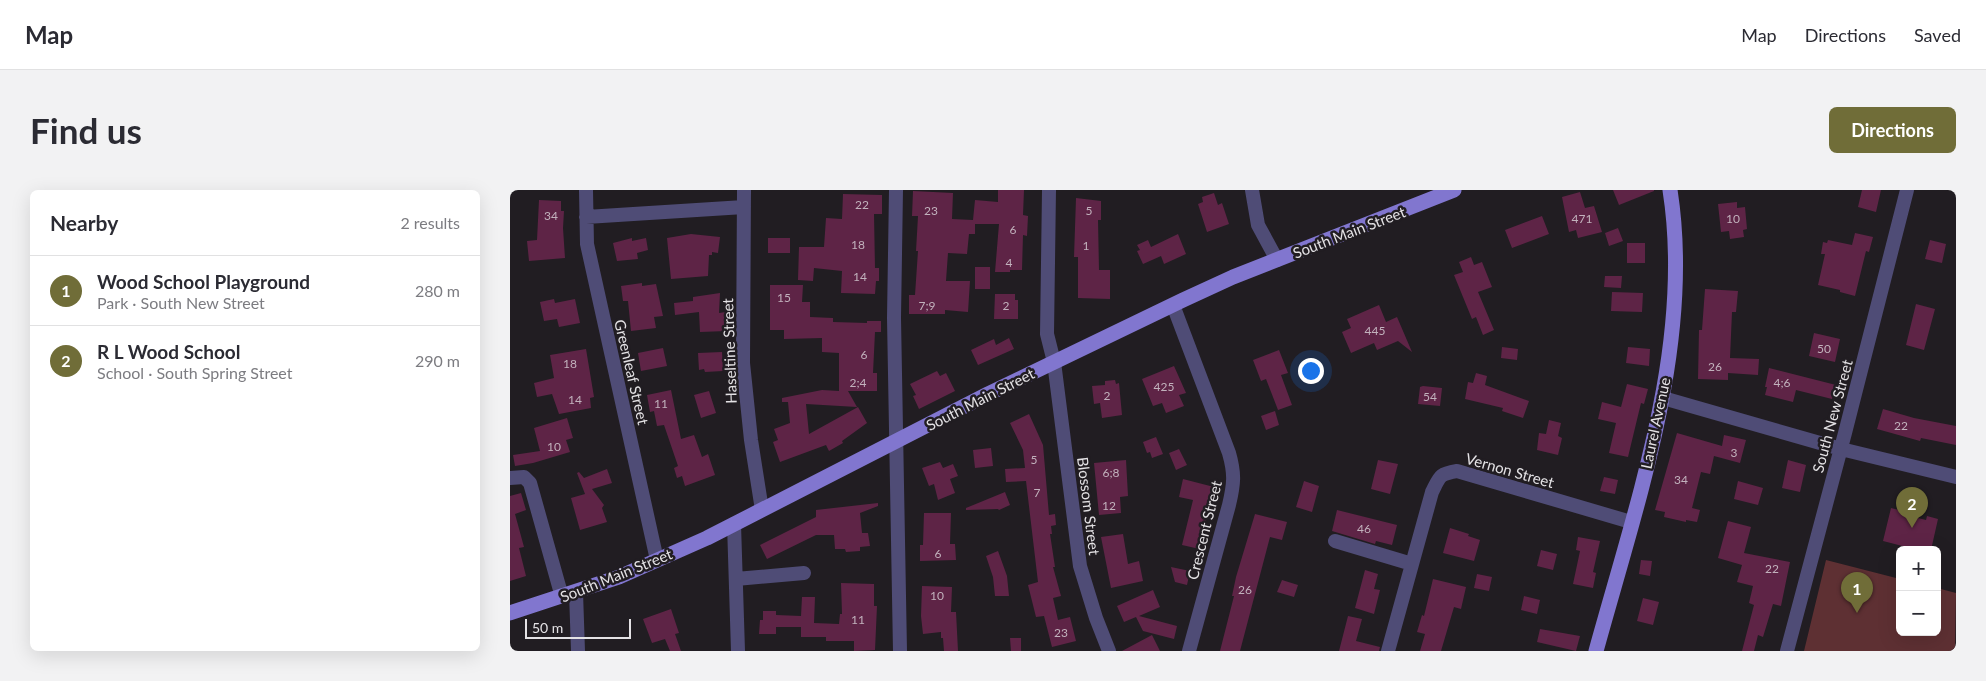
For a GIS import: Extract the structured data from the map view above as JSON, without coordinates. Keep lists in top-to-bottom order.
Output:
{
  "streets": {
    "main road": ["South Main Street", "Laurel Avenue"],
    "street": [
      "Haseltine Street",
      "Greenleaf Street",
      "South New Street",
      "Vernon Street",
      "Blossom Street",
      "Crescent Street"
    ]
  },
  "crossings": [
    ["South Main Street", "Haseltine Street"],
    ["South Main Street", "Greenleaf Street"],
    ["South Main Street", "Blossom Street"],
    ["South Main Street", "Crescent Street"],
    ["Laurel Avenue", "Vernon Street"]
  ],
  "house_numbers": [
    "22",
    "23",
    "5",
    "34",
    "471",
    "10",
    "6",
    "18",
    "1",
    "4",
    "14",
    "15",
    "7;9",
    "2",
    "445",
    "50",
    "6",
    "18",
    "26",
    "2;4",
    "4;6",
    "425",
    "2",
    "54",
    "14",
    "11",
    "22",
    "10",
    "3",
    "5",
    "6;8",
    "34",
    "7",
    "12",
    "46",
    "6",
    "22",
    "26",
    "10",
    "11",
    "23"
  ],
  "scale_bar": "50 m",
  "page": {
    "header": "Map",
    "nav": ["Map", "Directions", "Saved"],
    "buttons": "Directions",
    "title": "Find us",
    "heading": ["Nearby", "2 results"],
    "list": [
      {
        "mark": "1",
        "name": "Wood School Playground",
        "note": "Park · South New Street",
        "value": "280 m"
      },
      {
        "mark": "2",
        "name": "R L Wood School",
        "note": "School · South Spring Street",
        "value": "290 m"
      }
    ],
    "pins": ["2", "1"],
    "map_buttons": ["+", "−"],
    "scale": "50 m"
  }
}
